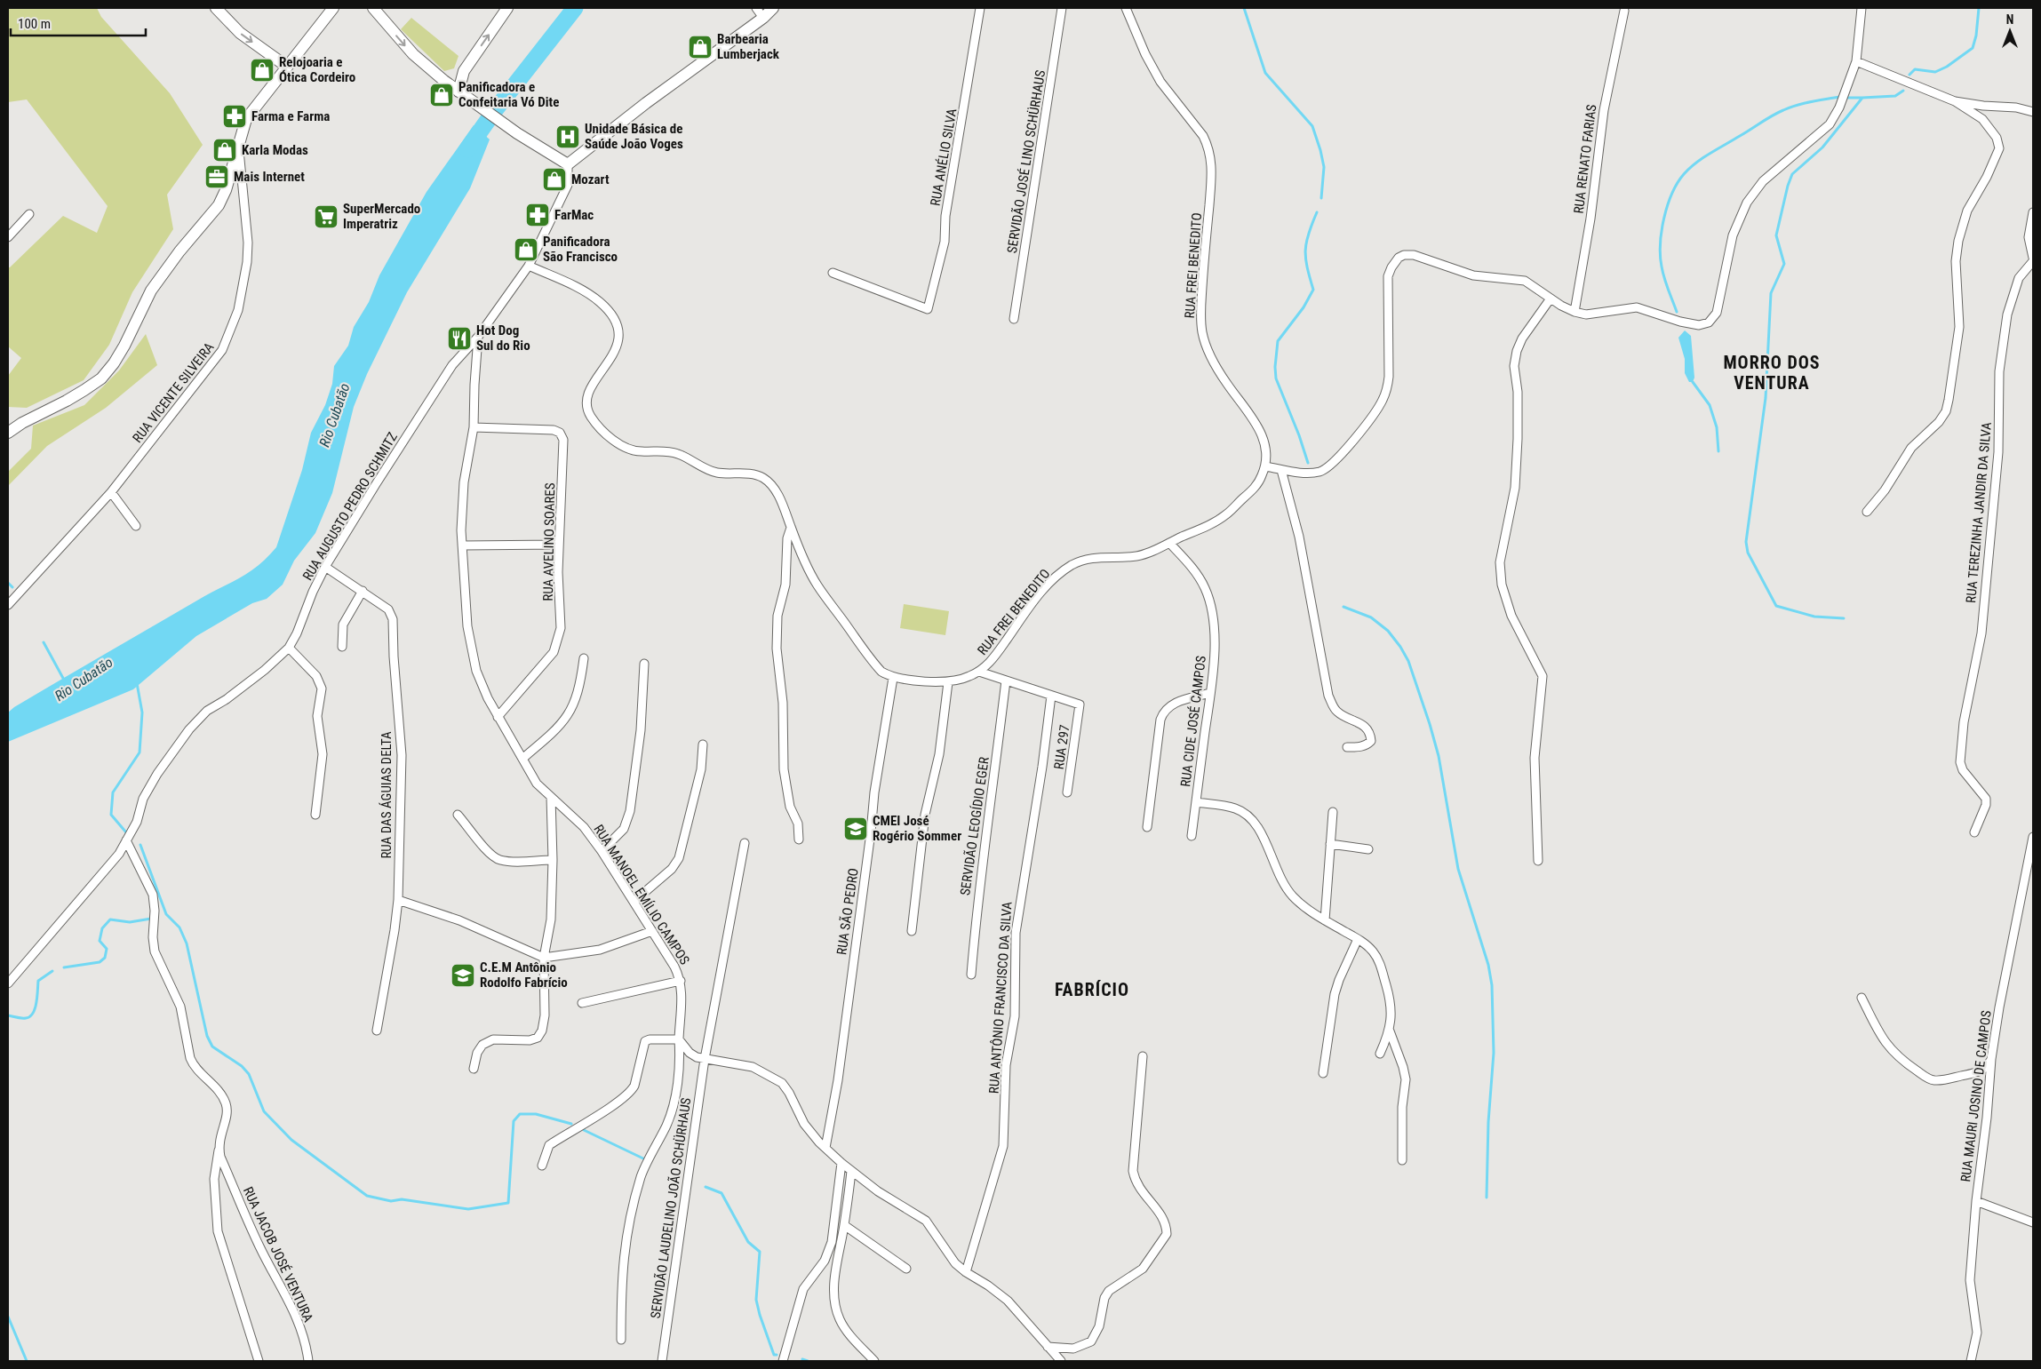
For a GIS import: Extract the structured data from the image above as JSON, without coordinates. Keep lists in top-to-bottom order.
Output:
{
  "streets": {
    "street": [
      "RUA ANÉLIO SILVA",
      "RUA RENATO FARIAS",
      "SERVIDÃO JOSÉ LINO SCHÜRHAUS",
      "RUA FREI BENEDITO",
      "RUA VICENTE SILVEIRA",
      "RUA AUGUSTO PEDRO SCHMITZ",
      "RUA TEREZINHA JANDIR DA SILVA",
      "RUA AVELINO SOARES",
      "RUA CIDE JOSÉ CAMPOS",
      "RUA 297",
      "RUA DAS ÁGUIAS DELTA",
      "SERVIDÃO LEOGÍDIO EGER",
      "RUA MANOEL EMÍLIO CAMPOS",
      "RUA SÃO PEDRO",
      "RUA ANTÔNIO FRANCISCO DA SILVA",
      "RUA MAURI JOSINO DE CAMPOS",
      "SERVIDÃO LAUDELINO JOÃO SCHÜRHAUS",
      "RUA JACOB JOSÉ VENTURA"
    ]
  },
  "crossings": [
    ["RUA FREI BENEDITO", "RUA CIDE JOSÉ CAMPOS"],
    ["RUA FREI BENEDITO", "RUA SÃO PEDRO"],
    ["RUA AUGUSTO PEDRO SCHMITZ", "RUA DAS ÁGUIAS DELTA"],
    ["RUA AUGUSTO PEDRO SCHMITZ", "RUA MANOEL EMÍLIO CAMPOS"],
    ["RUA AVELINO SOARES", "RUA MANOEL EMÍLIO CAMPOS"],
    ["RUA 297", "RUA ANTÔNIO FRANCISCO DA SILVA"]
  ],
  "districts": ["MORRO DOS VENTURA", "FABRÍCIO"],
  "water": ["Rio Cubatão"],
  "places": {
    "shop": [
      "Barbearia Lumberjack",
      "Relojoaria e Ótica Cordeiro",
      "Panificadora e Confeitaria Vó Dite",
      "Karla Modas",
      "Mozart",
      "Panificadora São Francisco"
    ],
    "pharmacy": ["Farma e Farma", "FarMac"],
    "hospital": ["Unidade Básica de Saúde João Voges"],
    "office": ["Mais Internet"],
    "supermarket": ["SuperMercado Imperatriz"],
    "restaurant": ["Hot Dog Sul do Rio"],
    "school or university": ["CMEI José Rogério Sommer", "C.E.M Antônio Rodolfo Fabrício"]
  },
  "scale_bar": "100 m",
  "north": "top"
}
